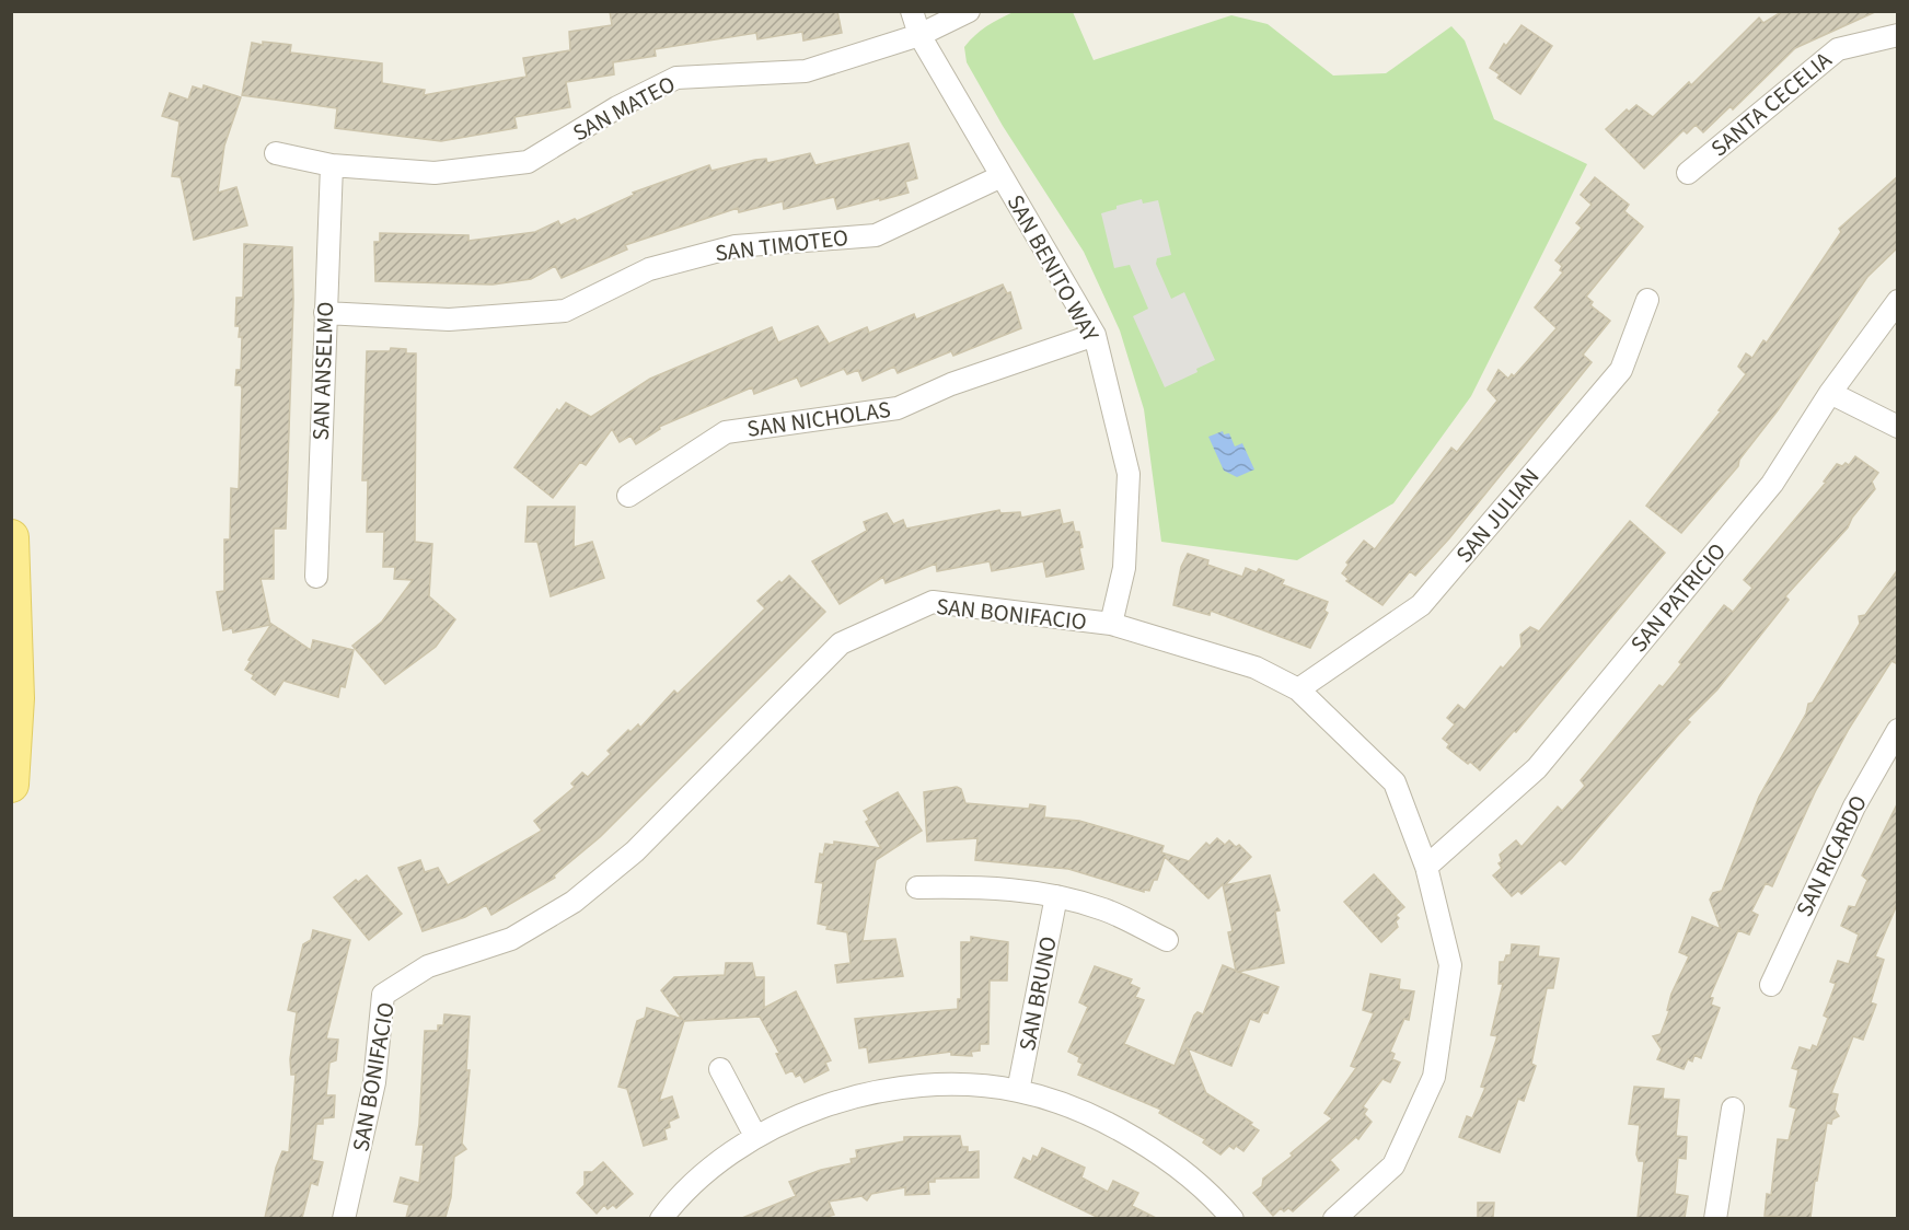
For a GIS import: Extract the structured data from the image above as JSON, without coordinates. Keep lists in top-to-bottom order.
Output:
{
  "streets": {
    "street": [
      "SANTA CECELIA",
      "SAN MATEO",
      "SAN TIMOTEO",
      "SAN BENITO WAY",
      "SAN ANSELMO",
      "SAN NICHOLAS",
      "SAN JULIAN",
      "SAN PATRICIO",
      "SAN BONIFACIO",
      "SAN RICARDO",
      "SAN BRUNO"
    ]
  },
  "crossings": [
    ["SAN MATEO", "SAN BENITO WAY"],
    ["SAN MATEO", "SAN ANSELMO"],
    ["SAN TIMOTEO", "SAN BENITO WAY"],
    ["SAN TIMOTEO", "SAN ANSELMO"],
    ["SAN BENITO WAY", "SAN NICHOLAS"],
    ["SAN BENITO WAY", "SAN BONIFACIO"],
    ["SAN JULIAN", "SAN BONIFACIO"],
    ["SAN PATRICIO", "SAN BONIFACIO"]
  ]
}
